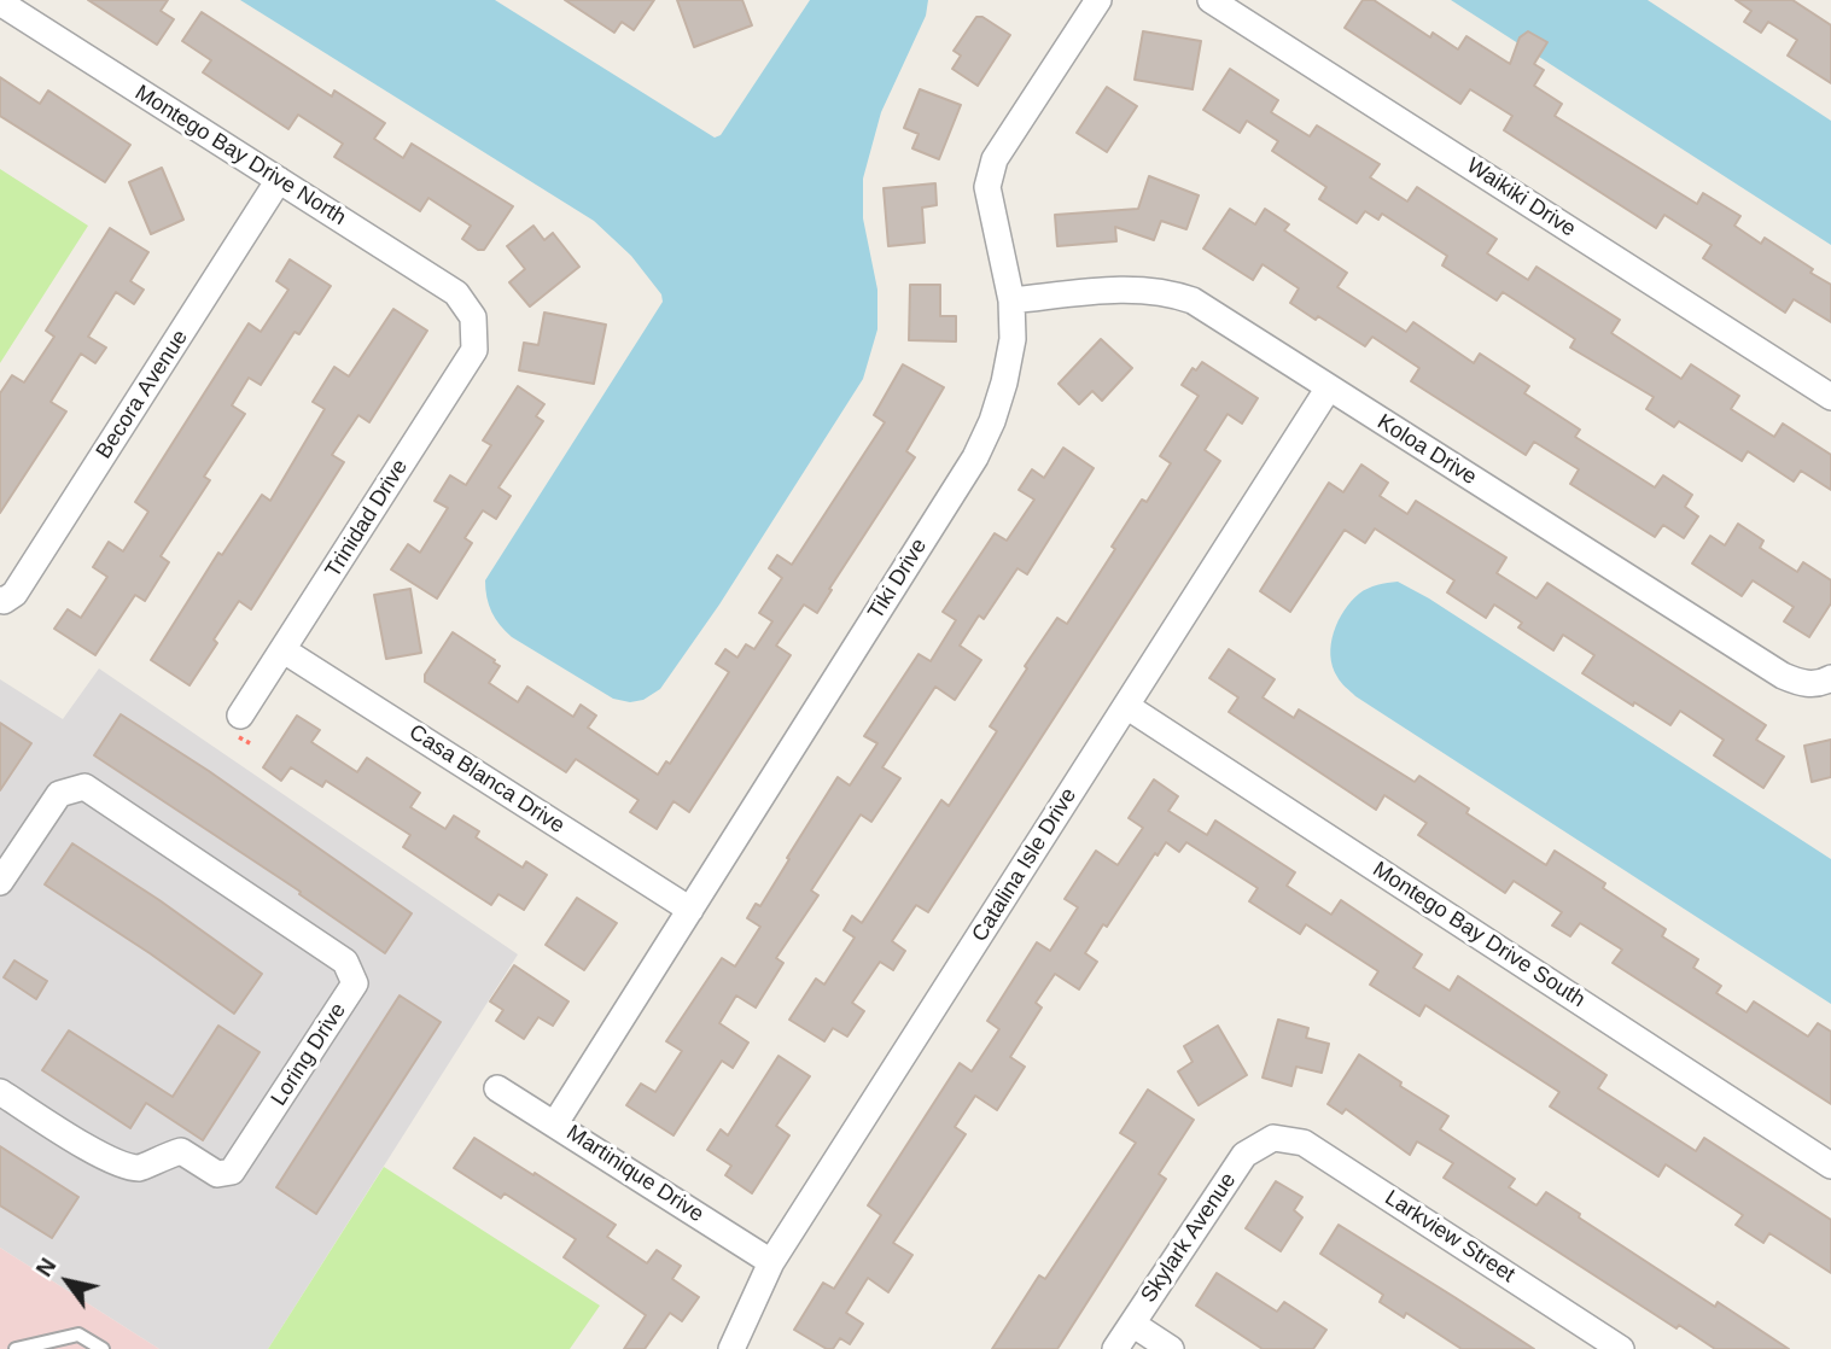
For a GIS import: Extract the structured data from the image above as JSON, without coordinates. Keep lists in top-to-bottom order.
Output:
{
  "streets": {
    "street": [
      "Montego Bay Drive North",
      "Waikiki Drive",
      "Becora Avenue",
      "Koloa Drive",
      "Trinidad Drive",
      "Tiki Drive",
      "Casa Blanca Drive",
      "Catalina Isle Drive",
      "Montego Bay Drive South",
      "Loring Drive",
      "Martinique Drive",
      "Larkview Street",
      "Skylark Avenue"
    ]
  },
  "crossings": [
    ["Montego Bay Drive North", "Becora Avenue"],
    ["Montego Bay Drive North", "Trinidad Drive"],
    ["Koloa Drive", "Tiki Drive"],
    ["Koloa Drive", "Catalina Isle Drive"],
    ["Trinidad Drive", "Casa Blanca Drive"],
    ["Tiki Drive", "Casa Blanca Drive"],
    ["Tiki Drive", "Martinique Drive"],
    ["Catalina Isle Drive", "Montego Bay Drive South"],
    ["Catalina Isle Drive", "Martinique Drive"],
    ["Larkview Street", "Skylark Avenue"]
  ],
  "north": "top left"
}
